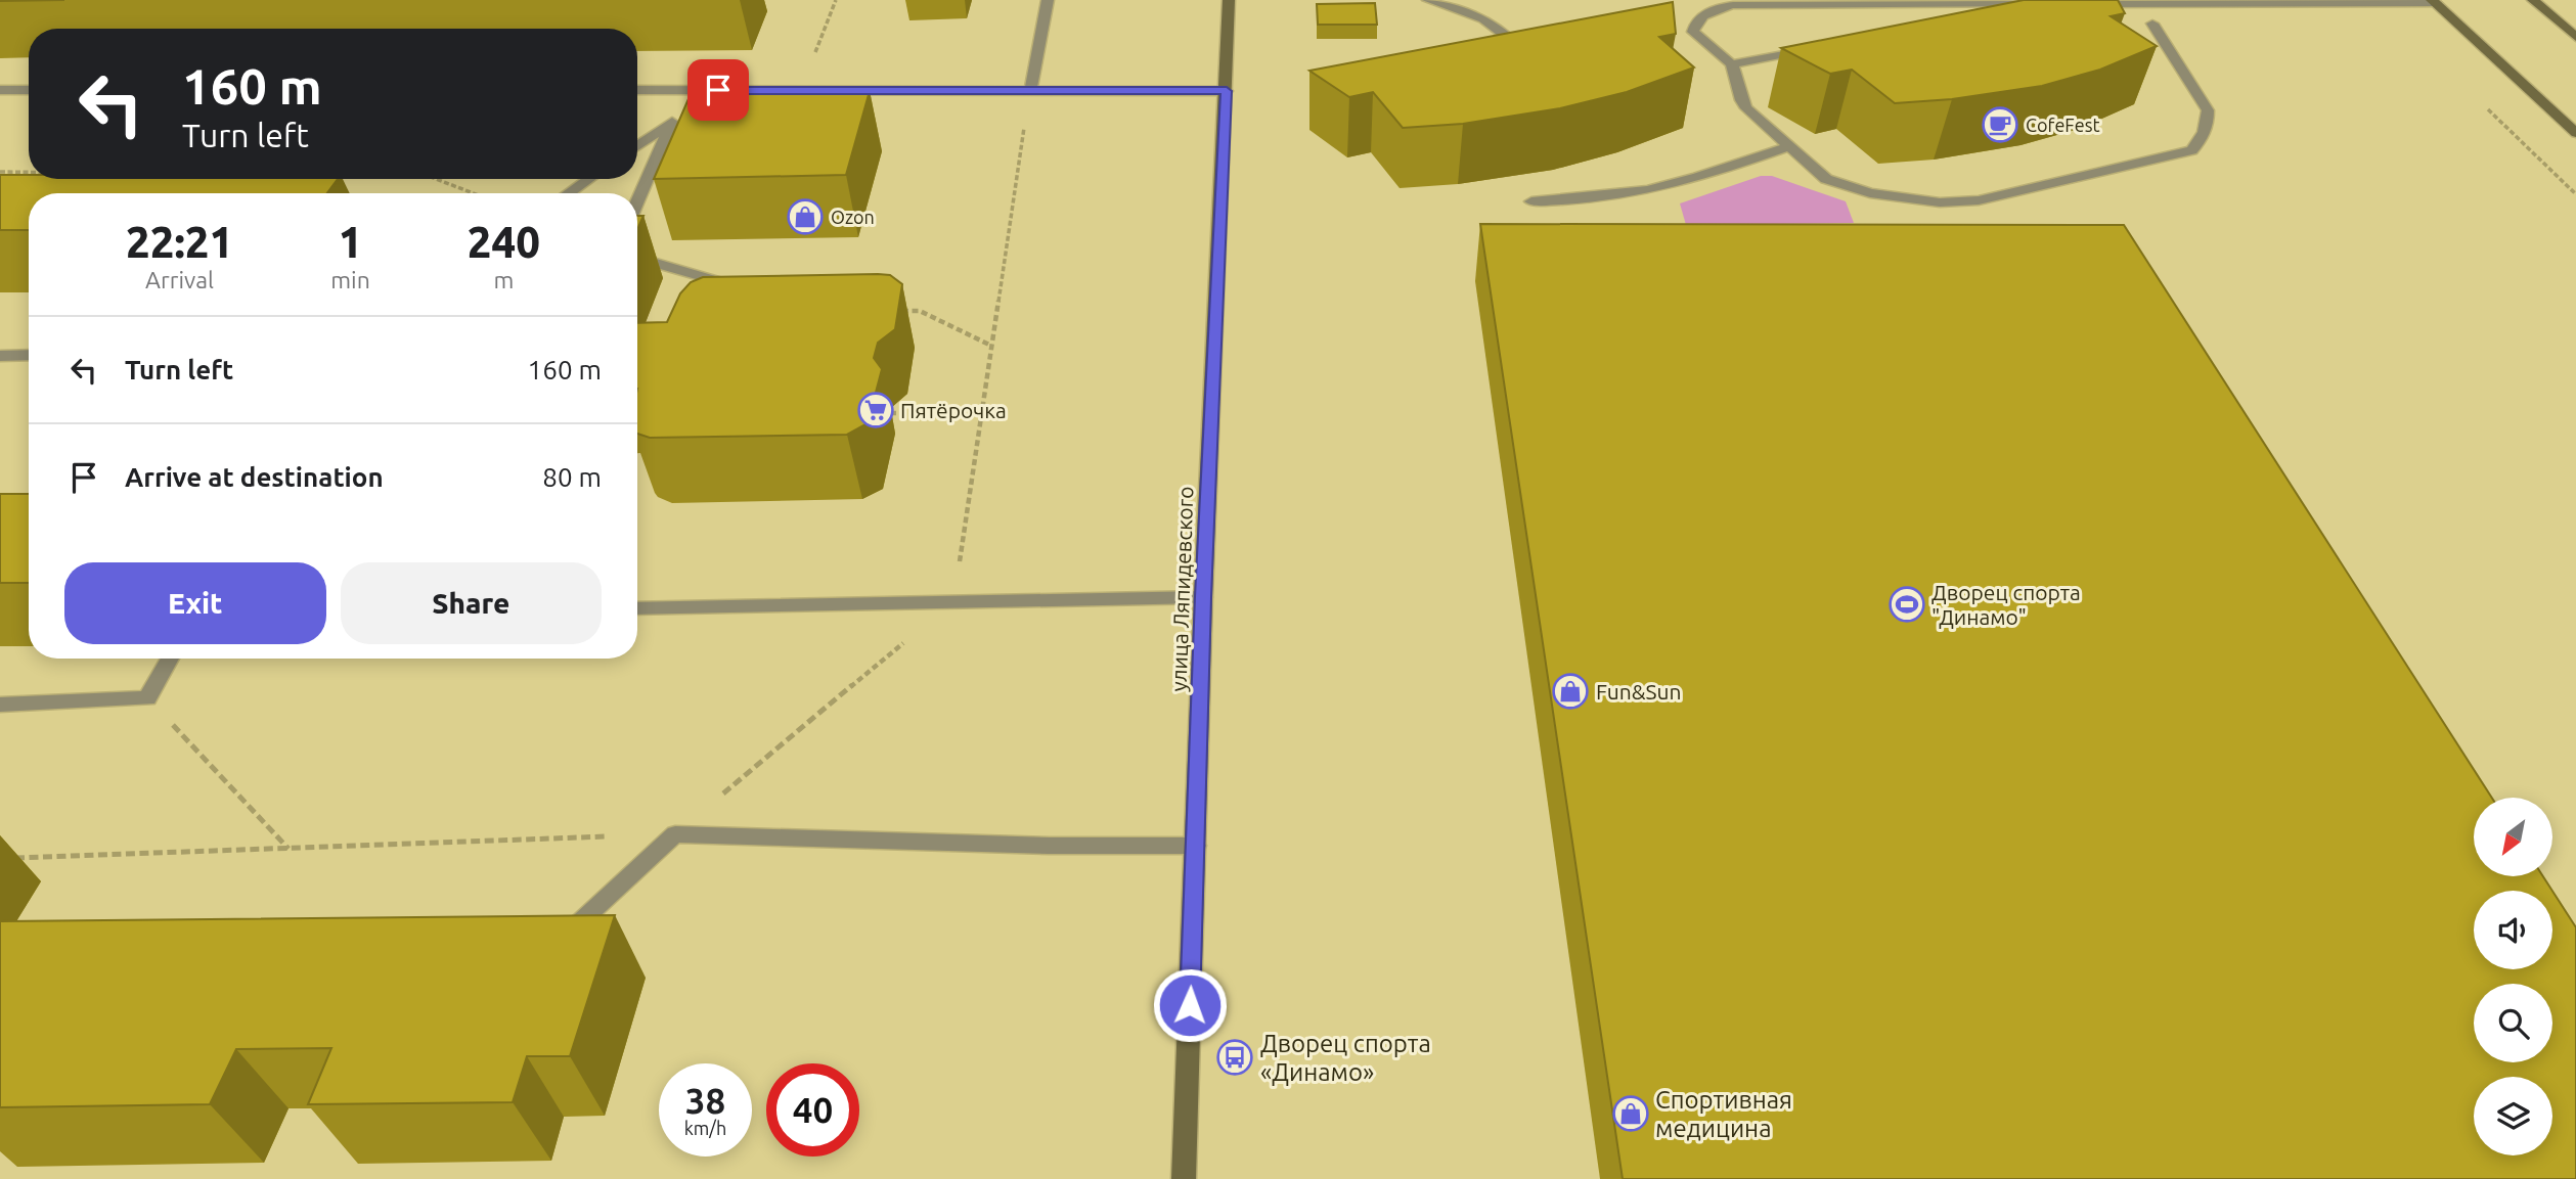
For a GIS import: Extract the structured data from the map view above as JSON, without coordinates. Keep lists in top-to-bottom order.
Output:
{
  "streets": {
    "street": ["улица Ляпидевского"]
  },
  "places": {
    "cafe": ["CofeFest"],
    "shop": ["Ozon", "Fun&Sun", "Спортивная медицина"],
    "supermarket": ["Пятёрочка"],
    "sports": ["Дворец спорта \"Динамо\""],
    "bus stop": ["Дворец спорта «Динамо»"]
  },
  "north": "bottom left",
  "page": {
    "turn": ["160 m", "Turn left"],
    "eta": [
      "22:21",
      "Arrival",
      "1",
      "min",
      "240",
      "m"
    ],
    "list": [
      {
        "name": "Turn left",
        "value": "160 m"
      },
      {
        "name": "Arrive at destination",
        "value": "80 m"
      }
    ],
    "buttons": ["Exit", "Share"],
    "speed": "38 km/h",
    "limit": "40"
  }
}
